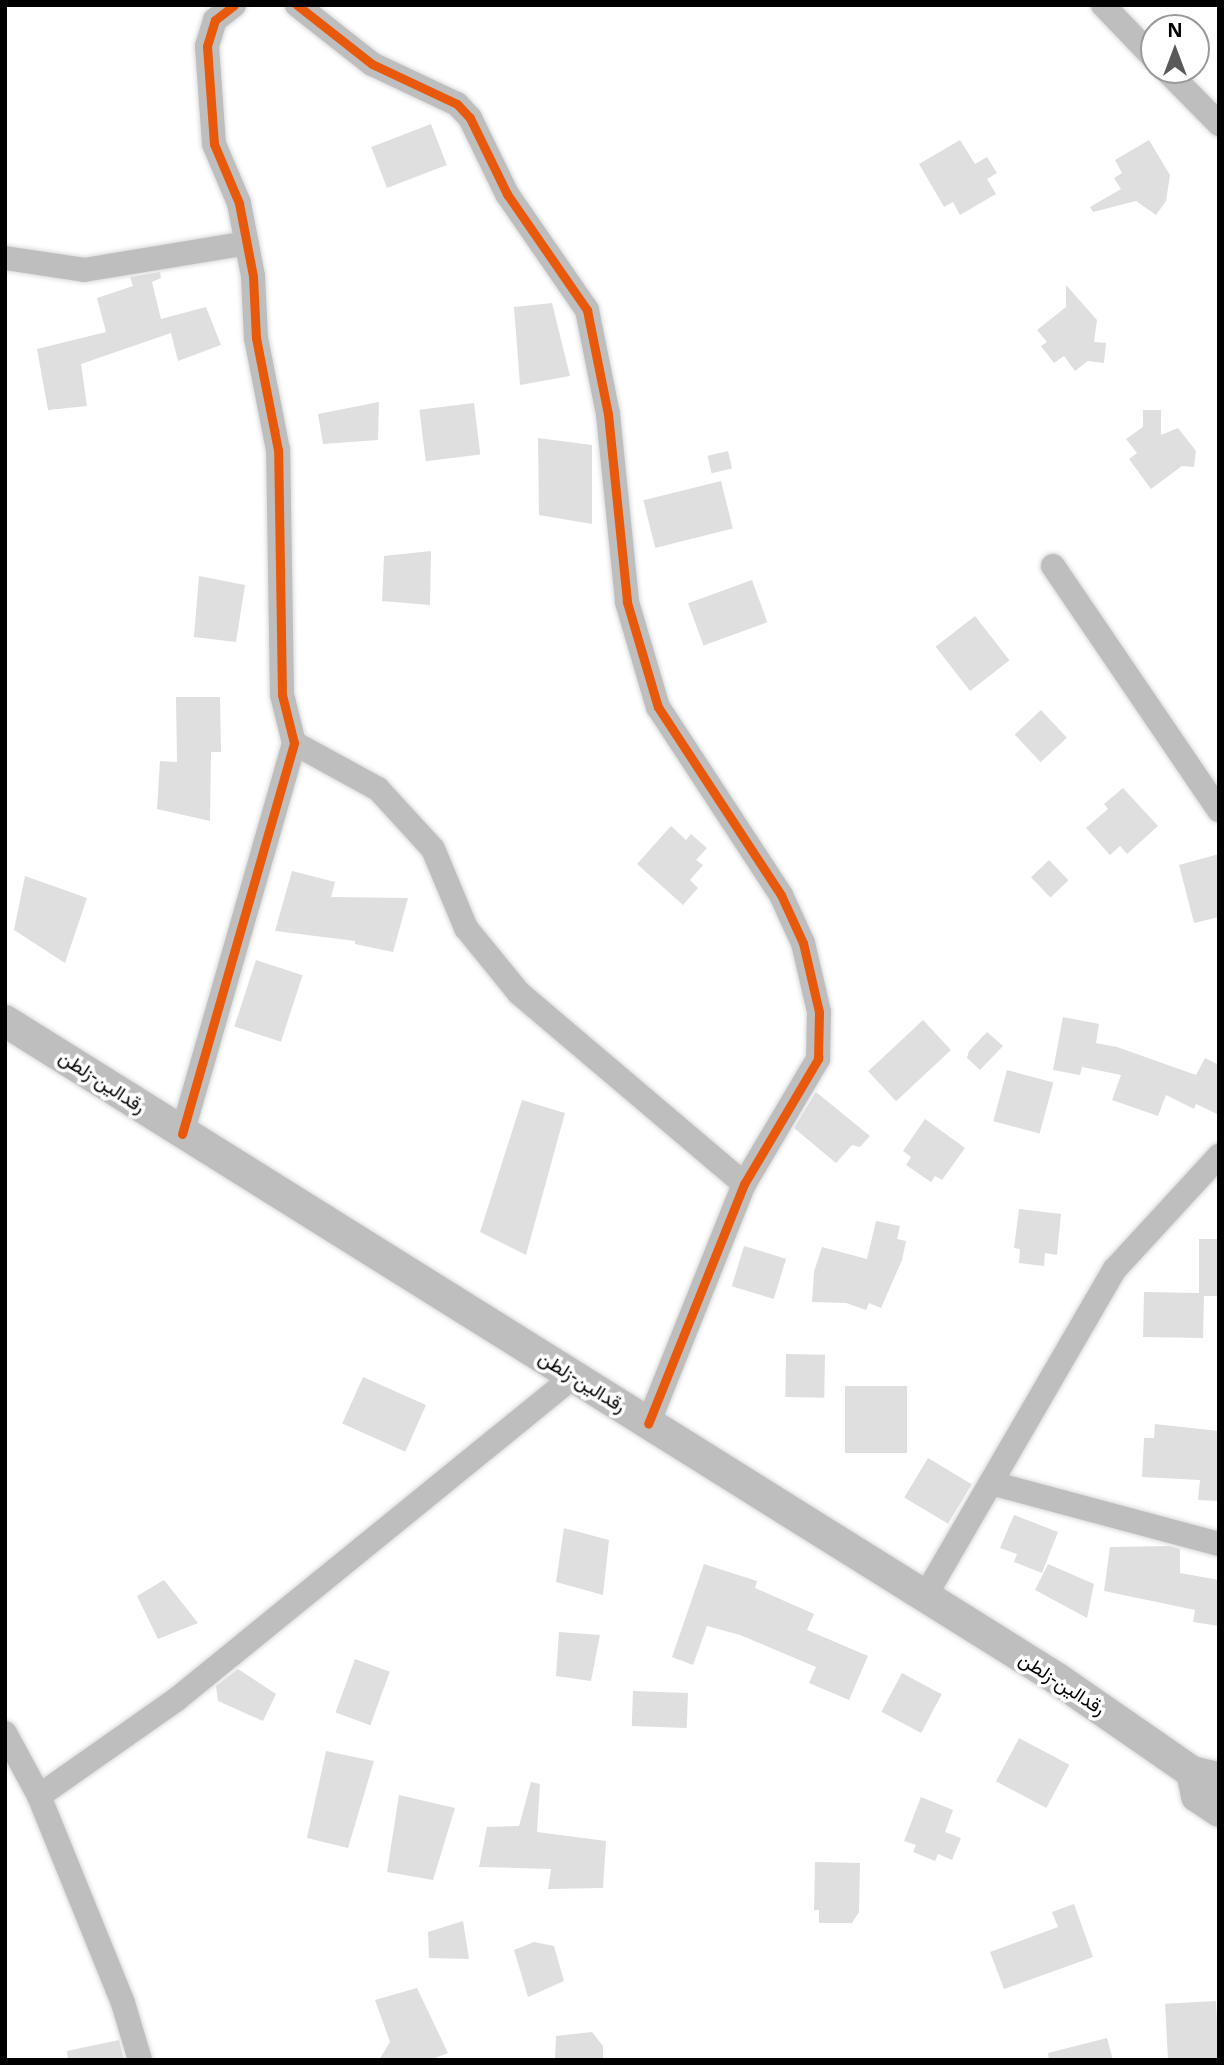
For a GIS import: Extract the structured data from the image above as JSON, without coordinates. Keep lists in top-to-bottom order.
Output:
{
  "streets": {
    "main road": ["رقدالين-زلطن"]
  },
  "north": "top"
}
